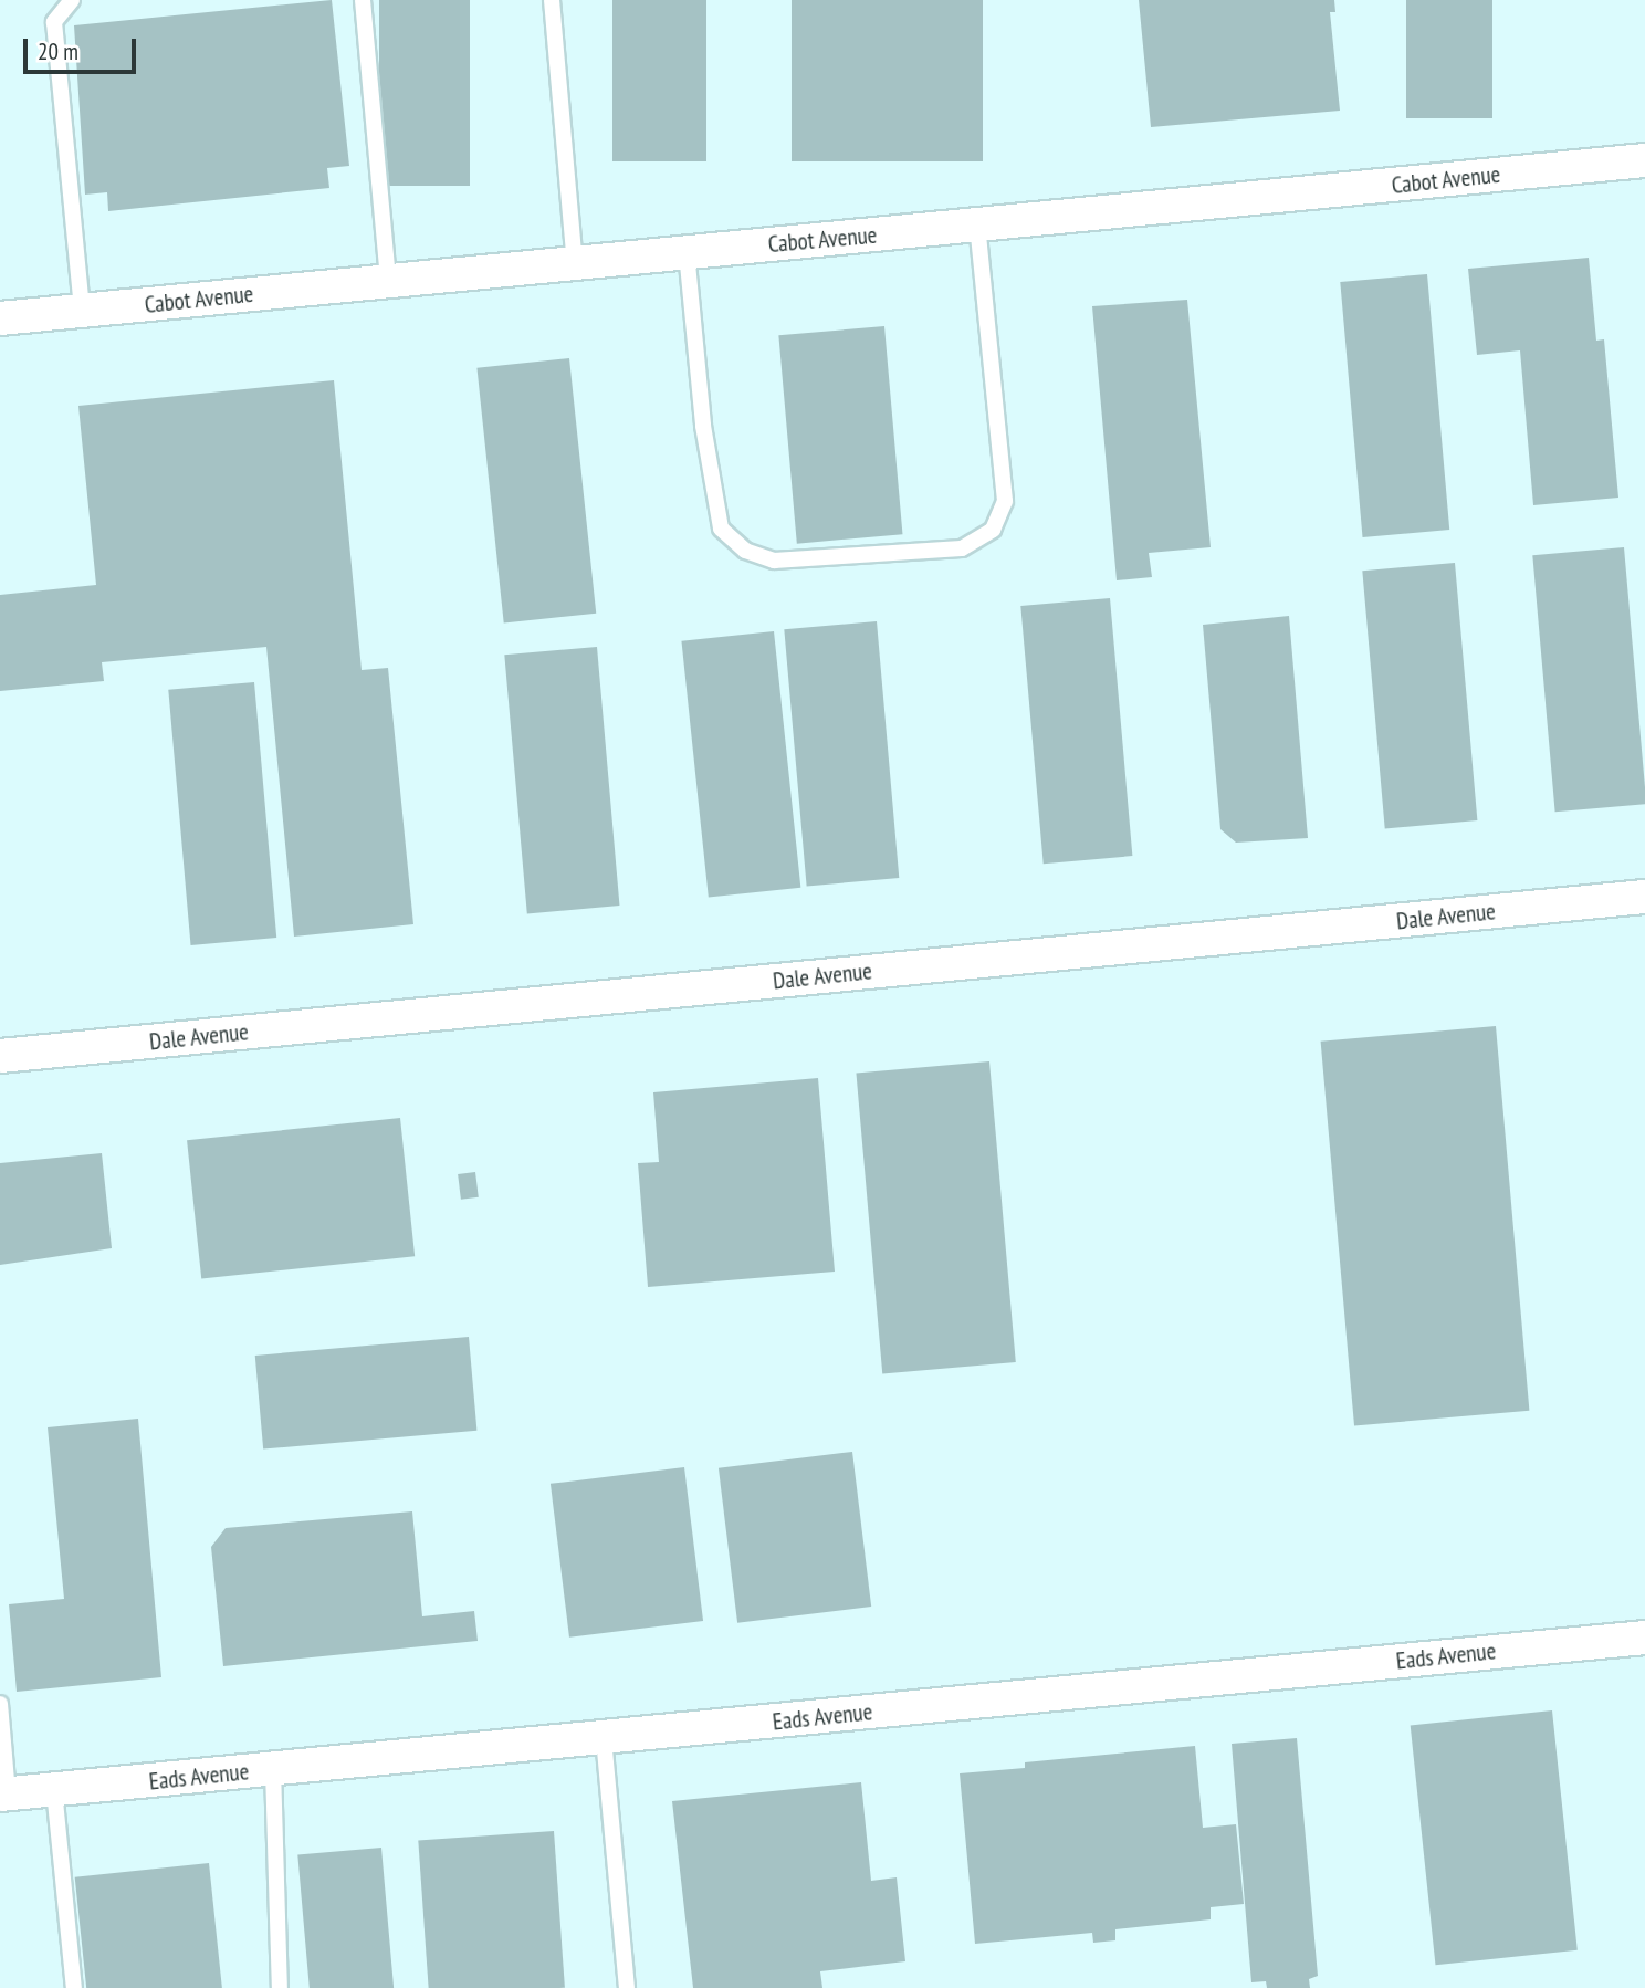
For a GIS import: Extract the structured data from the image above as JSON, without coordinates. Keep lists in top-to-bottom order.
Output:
{
  "streets": {
    "street": ["Cabot Avenue", "Dale Avenue", "Eads Avenue"]
  },
  "scale_bar": "20 m"
}
